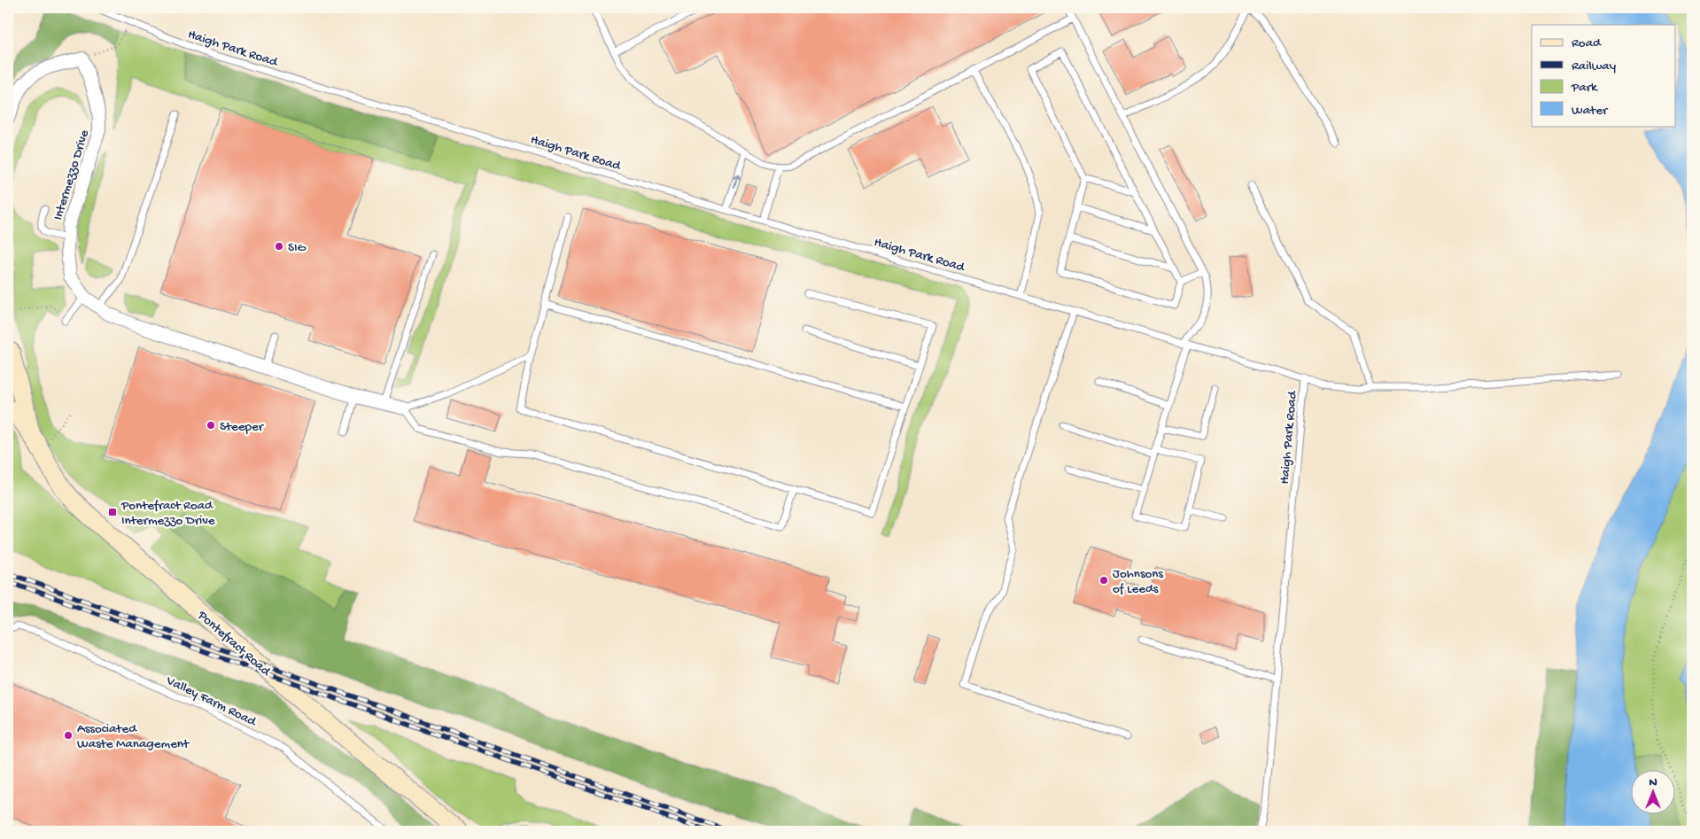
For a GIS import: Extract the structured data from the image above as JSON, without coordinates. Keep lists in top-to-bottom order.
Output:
{
  "streets": {
    "main road": ["Pontefract Road"],
    "street": ["Intermezzo Drive"],
    "lane": ["Haigh Park Road", "Valley Farm Road"]
  },
  "places": {
    "other": [
      "SIG",
      "Steeper",
      "Johnsons of Leeds",
      "Associated Waste Management"
    ],
    "transit": ["Pontefract Road Intermezzo Drive"]
  },
  "legend": [
    "Road",
    "Railway",
    "Park",
    "Water"
  ],
  "north": "top"
}
